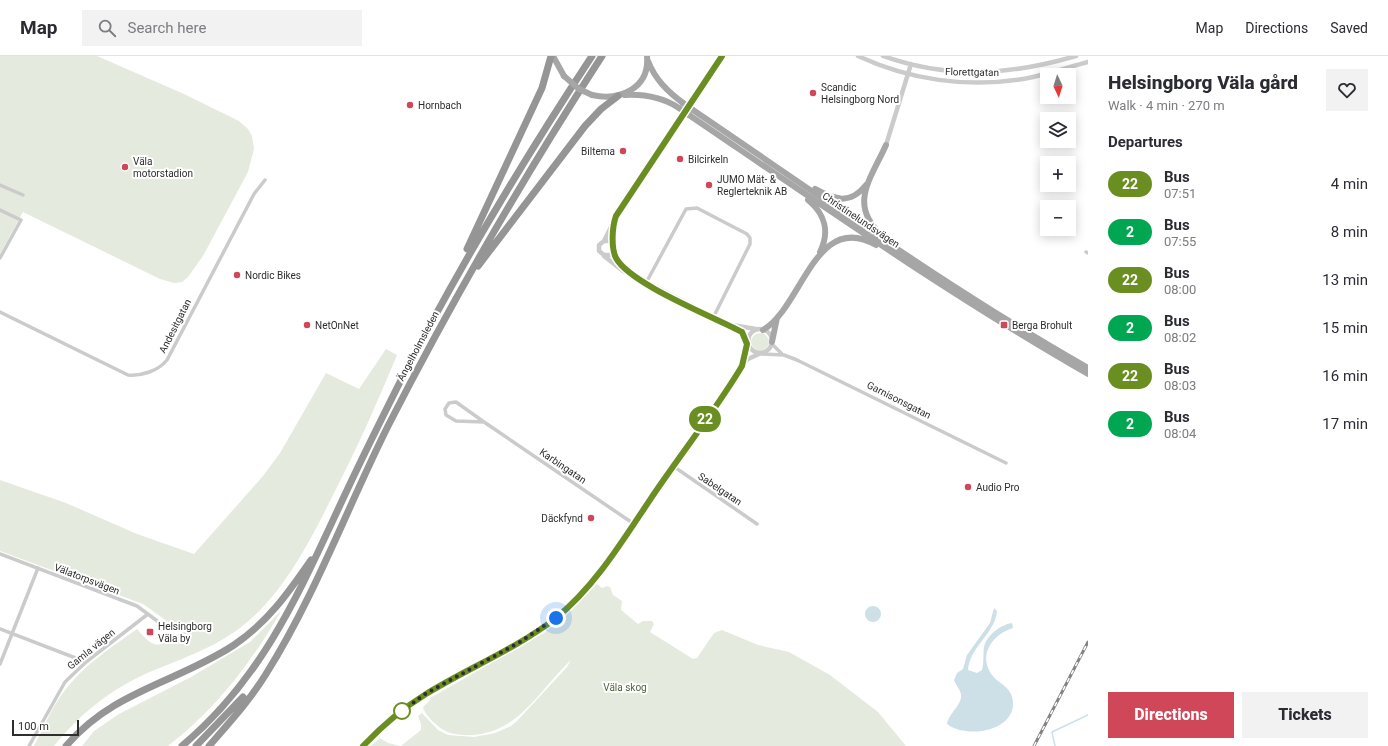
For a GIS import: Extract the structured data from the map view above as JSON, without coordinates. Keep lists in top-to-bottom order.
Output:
{
  "streets": {
    "highway": ["Ängelholmsleden"],
    "main road": ["Christinelundsvägen"],
    "street": [
      "Florettgatan",
      "Andesitgatan",
      "Garnisonsgatan",
      "Karbingatan",
      "Sabelgatan",
      "Välatorpsvägen",
      "Gamla vägen"
    ]
  },
  "crossings": [
    ["Välatorpsvägen", "Gamla vägen"]
  ],
  "parks": ["Väla skog"],
  "places": {
    "other": [
      "Scandic Helsingborg Nord",
      "Hornbach",
      "Biltema",
      "Bilcirkeln",
      "Väla motorstadion",
      "JUMO Mät- & Reglerteknik AB",
      "Nordic Bikes",
      "NetOnNet",
      "Audio Pro",
      "Däckfynd"
    ],
    "transit": ["Berga Brohult", "Helsingborg Väla by"]
  },
  "lines": ["bus line 22"],
  "scale_bar": "100 m",
  "north": "bottom",
  "page": {
    "header": "Map",
    "search": "Search here",
    "nav": ["Map", "Directions", "Saved"],
    "on_map": "22",
    "heading": [
      ["Helsingborg Väla gård", "Walk · 4 min · 270 m"],
      "Departures"
    ],
    "map_buttons": ["+", "−"],
    "list": [
      {
        "mark": "22",
        "name": "Bus",
        "note": "07:51",
        "value": "4 min"
      },
      {
        "mark": "2",
        "name": "Bus",
        "note": "07:55",
        "value": "8 min"
      },
      {
        "mark": "22",
        "name": "Bus",
        "note": "08:00",
        "value": "13 min"
      },
      {
        "mark": "2",
        "name": "Bus",
        "note": "08:02",
        "value": "15 min"
      },
      {
        "mark": "22",
        "name": "Bus",
        "note": "08:03",
        "value": "16 min"
      },
      {
        "mark": "2",
        "name": "Bus",
        "note": "08:04",
        "value": "17 min"
      }
    ],
    "buttons": ["Directions", "Tickets"],
    "scale": "100 m"
  }
}
